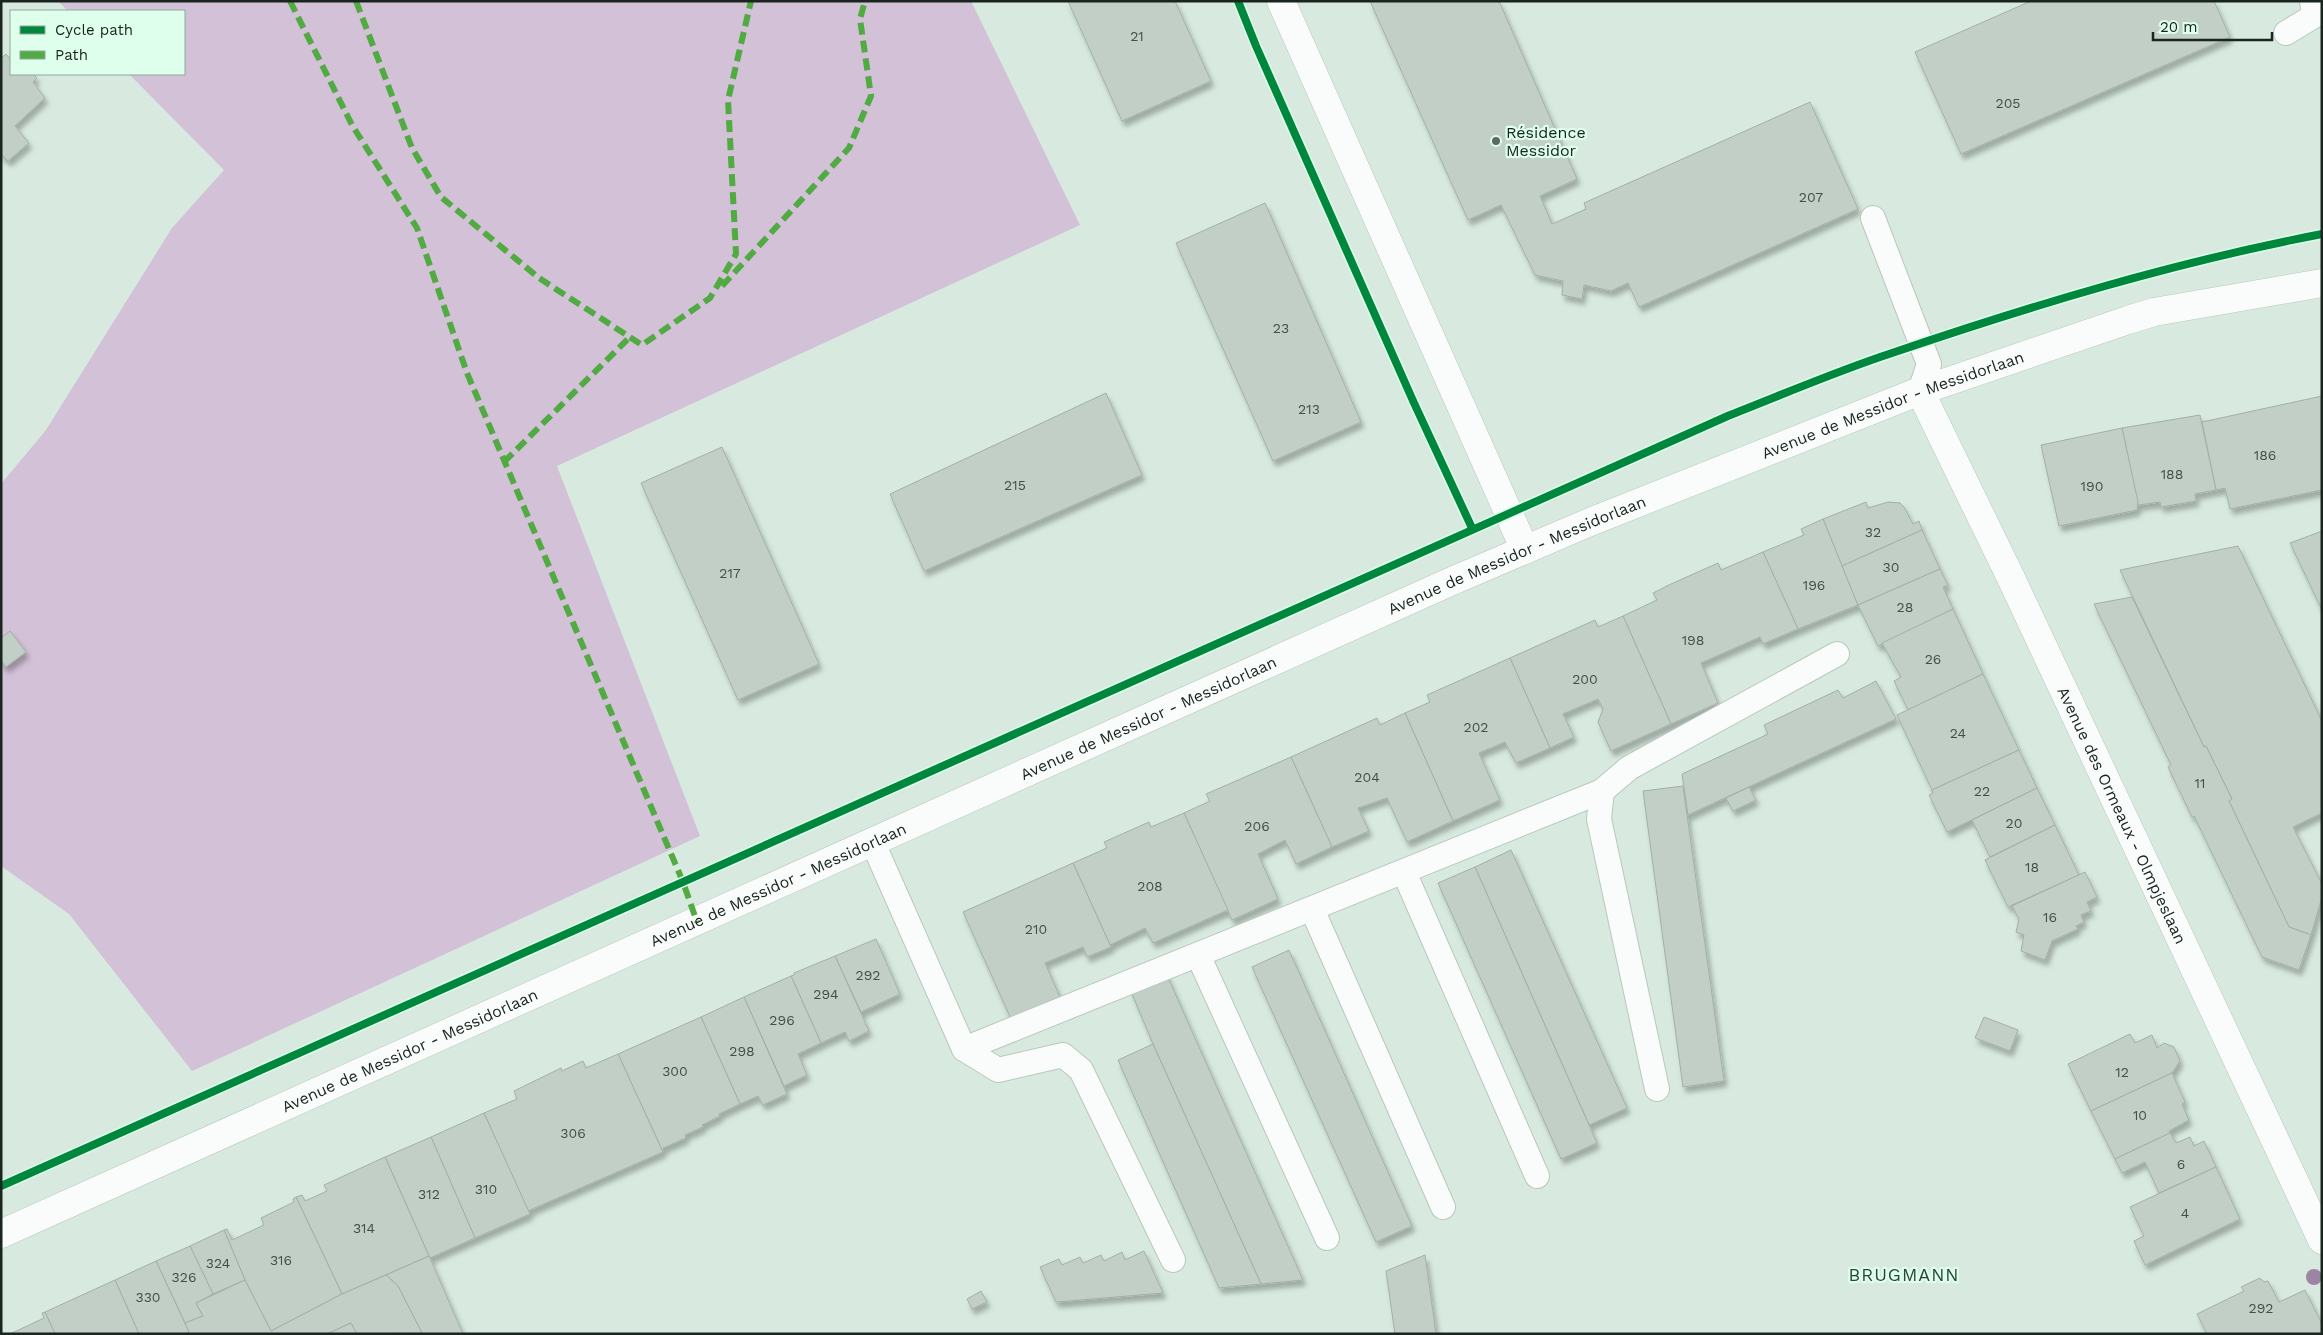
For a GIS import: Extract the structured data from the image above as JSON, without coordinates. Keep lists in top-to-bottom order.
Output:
{
  "streets": {
    "street": ["Avenue de Messidor - Messidorlaan", "Avenue des Ormeaux - Olmpjeslaan"]
  },
  "crossings": [
    ["Avenue de Messidor - Messidorlaan", "Avenue des Ormeaux - Olmpjeslaan"]
  ],
  "districts": ["BRUGMANN"],
  "places": ["Résidence Messidor"],
  "house_numbers": [
    "21",
    "205",
    "207",
    "23",
    "213",
    "186",
    "188",
    "215",
    "190",
    "32",
    "30",
    "217",
    "196",
    "28",
    "198",
    "26",
    "200",
    "202",
    "24",
    "204",
    "11",
    "22",
    "20",
    "206",
    "18",
    "208",
    "16",
    "210",
    "292",
    "294",
    "296",
    "298",
    "300",
    "12",
    "10",
    "306",
    "6",
    "310",
    "312",
    "4",
    "314",
    "316",
    "324",
    "326",
    "330",
    "292"
  ],
  "legend": ["Cycle path", "Path"],
  "scale_bar": "20 m"
}
